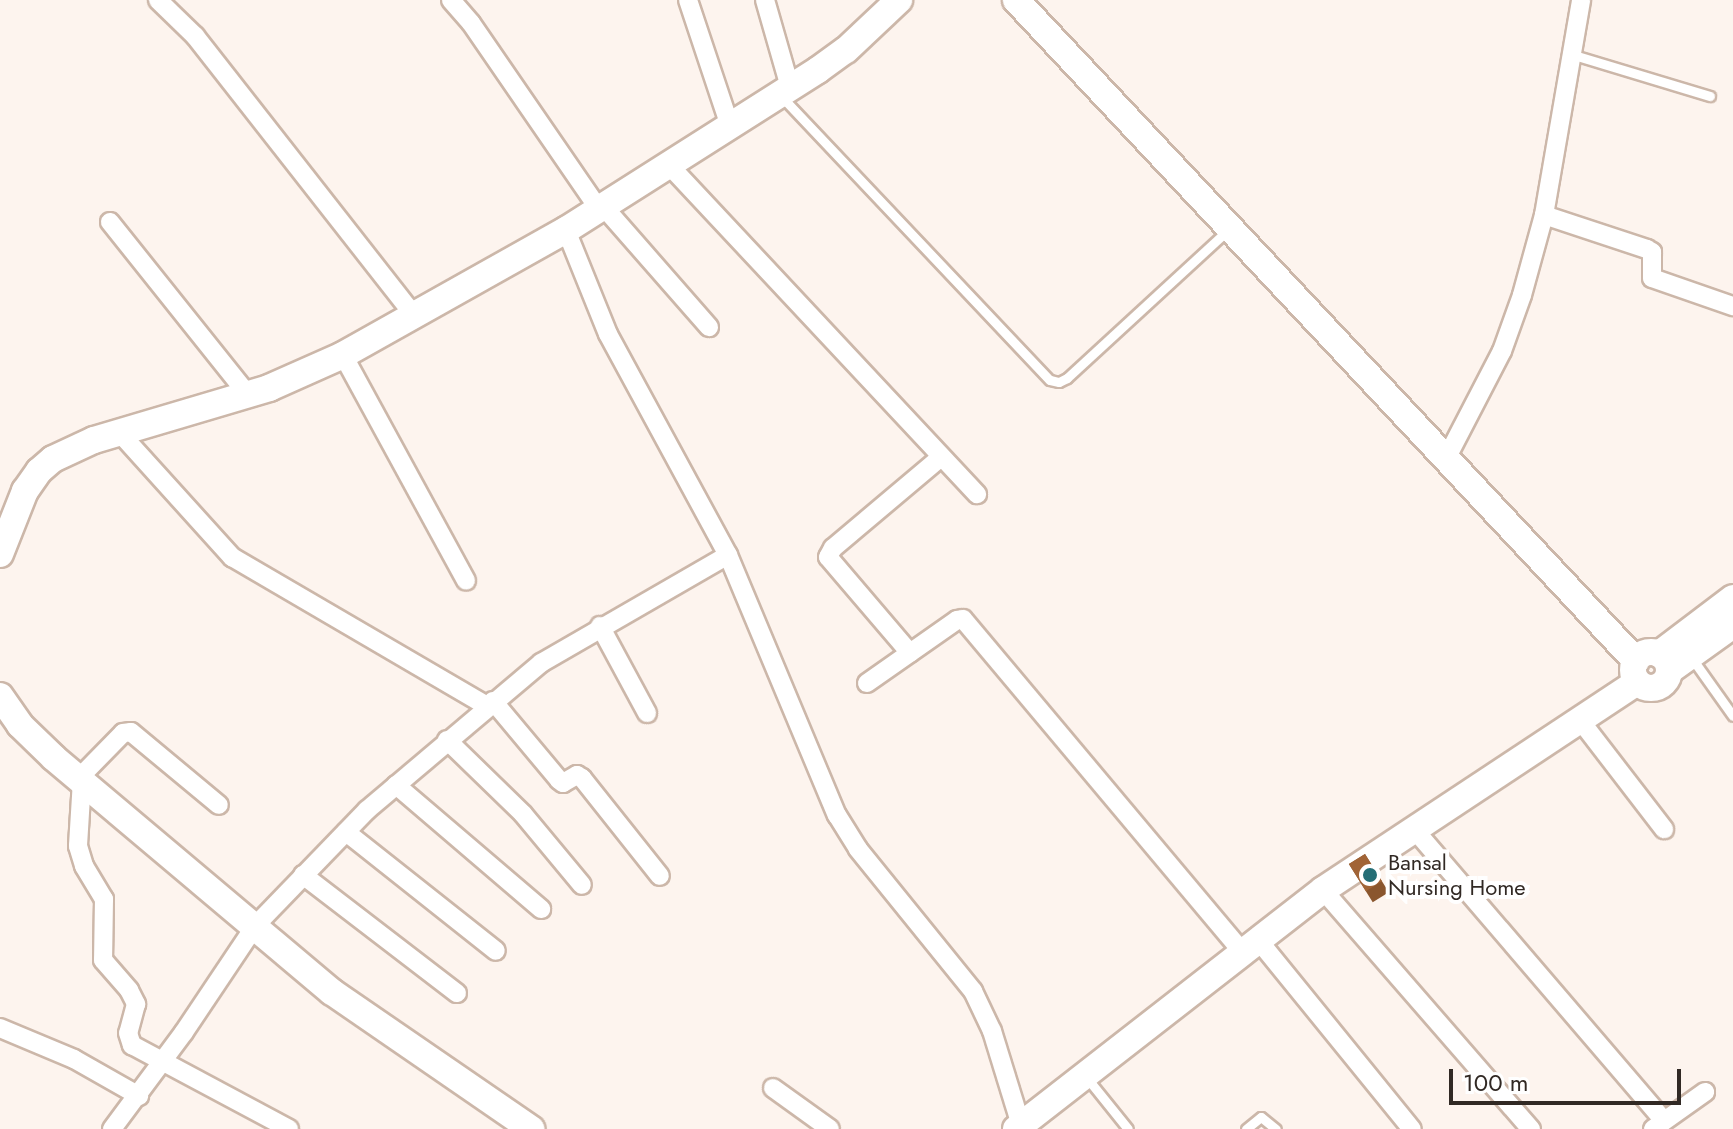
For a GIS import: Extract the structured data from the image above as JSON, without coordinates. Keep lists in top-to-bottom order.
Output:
{
  "places": ["Bansal Nursing Home"],
  "scale_bar": "100 m"
}
